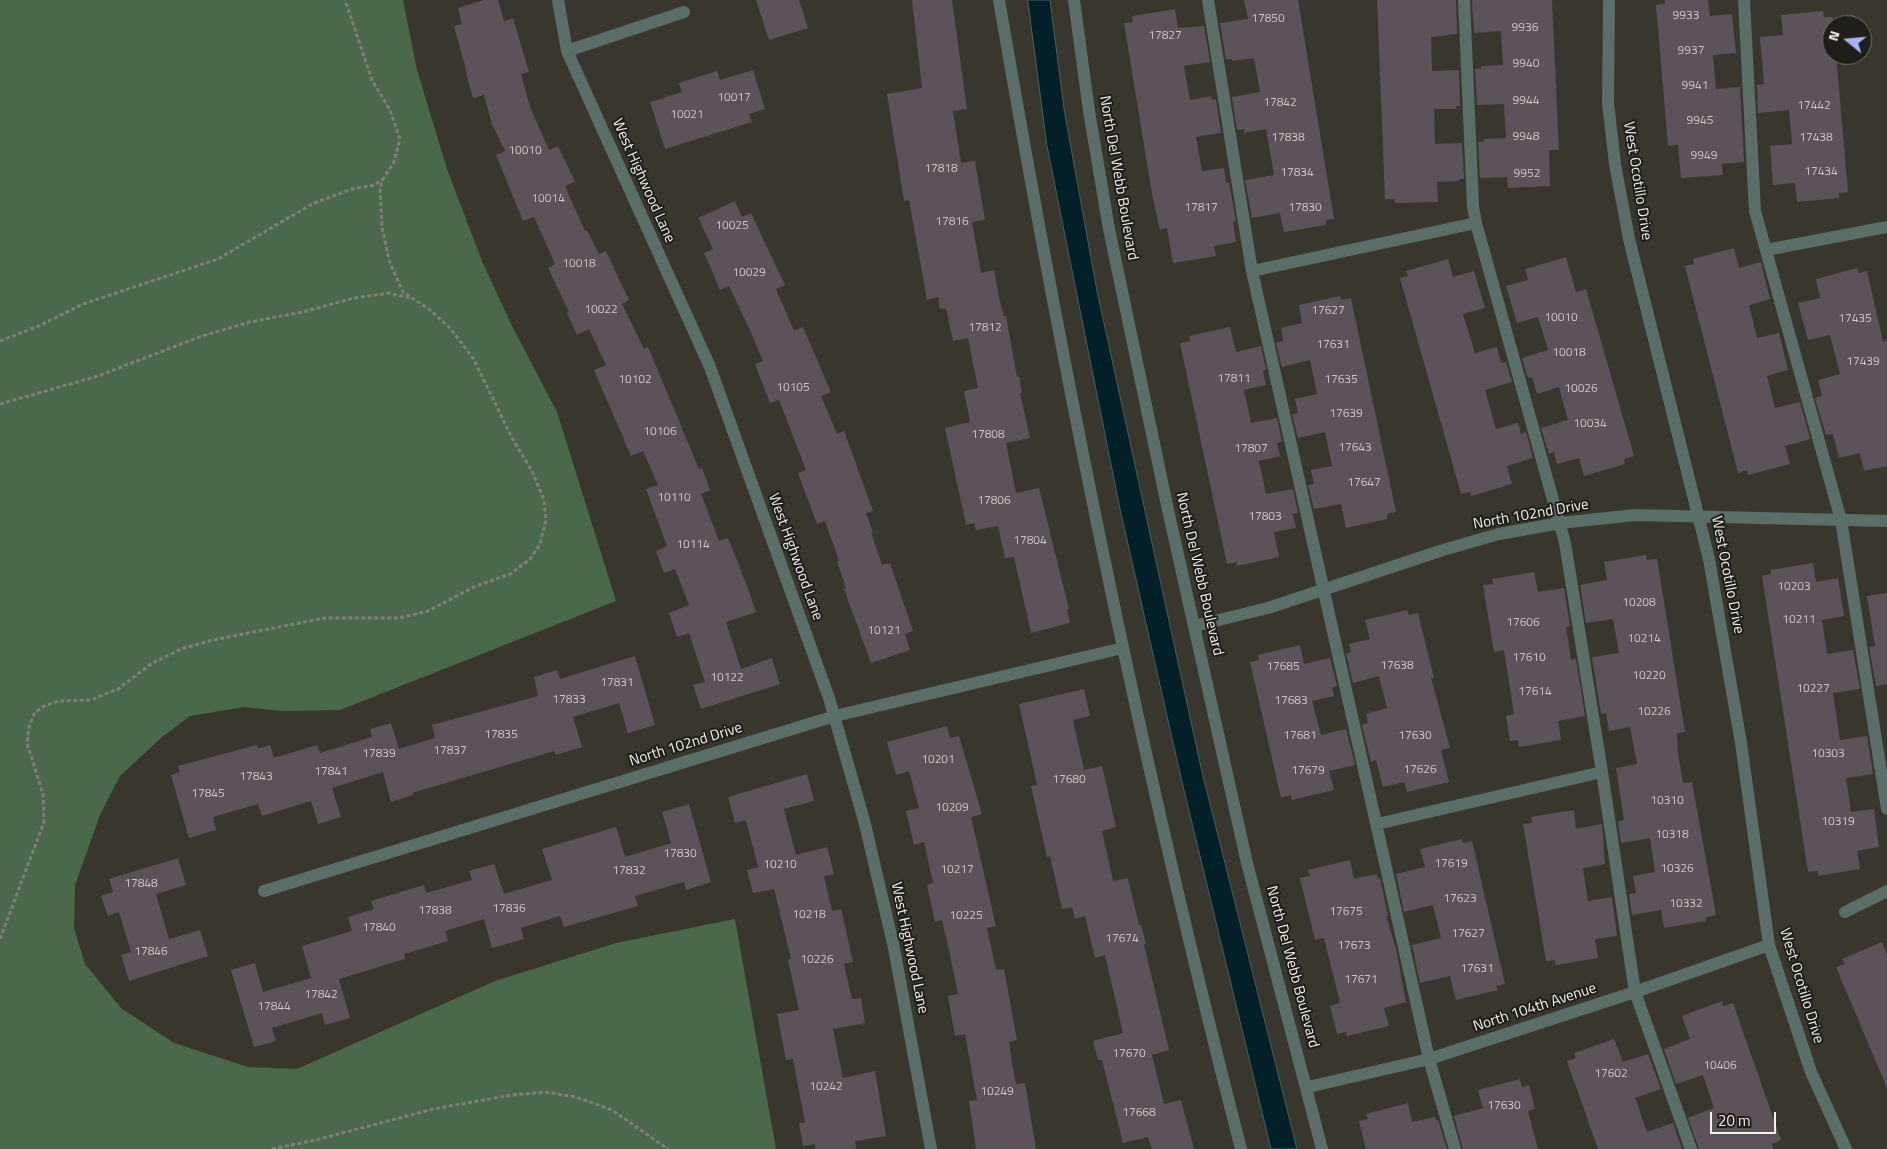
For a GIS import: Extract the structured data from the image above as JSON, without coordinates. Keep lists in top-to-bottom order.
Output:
{
  "streets": {
    "street": [
      "North Del Webb Boulevard",
      "West Highwood Lane",
      "West Ocotillo Drive",
      "North 102nd Drive",
      "North 104th Avenue"
    ]
  },
  "crossings": [
    ["North Del Webb Boulevard", "North 102nd Drive"],
    ["North Del Webb Boulevard", "North 104th Avenue"],
    ["West Highwood Lane", "North 102nd Drive"],
    ["West Ocotillo Drive", "North 102nd Drive"],
    ["West Ocotillo Drive", "North 104th Avenue"]
  ],
  "house_numbers": [
    "9933",
    "17850",
    "9936",
    "17827",
    "9937",
    "9940",
    "9941",
    "10017",
    "9944",
    "17842",
    "17442",
    "10021",
    "9945",
    "9948",
    "17838",
    "17438",
    "10010",
    "9949",
    "17818",
    "17434",
    "17834",
    "9952",
    "10014",
    "17817",
    "17830",
    "17816",
    "10025",
    "10018",
    "10029",
    "10022",
    "17627",
    "10010",
    "17435",
    "17812",
    "17631",
    "10018",
    "17439",
    "17811",
    "10102",
    "17635",
    "10105",
    "10026",
    "17639",
    "10034",
    "10106",
    "17808",
    "17643",
    "17807",
    "17647",
    "10110",
    "17806",
    "17803",
    "17804",
    "10114",
    "10203",
    "10208",
    "10211",
    "17606",
    "10121",
    "10214",
    "17610",
    "17638",
    "17685",
    "10220",
    "10122",
    "17831",
    "10227",
    "17614",
    "17833",
    "17683",
    "10226",
    "17835",
    "17681",
    "17630",
    "17837",
    "17839",
    "10303",
    "10201",
    "17626",
    "17679",
    "17841",
    "17843",
    "17680",
    "17845",
    "10310",
    "10209",
    "10319",
    "10318",
    "17830",
    "17619",
    "10210",
    "10326",
    "10217",
    "17832",
    "17848",
    "17623",
    "10332",
    "17836",
    "17838",
    "17675",
    "10218",
    "10225",
    "17840",
    "17627",
    "17674",
    "17673",
    "17846",
    "10226",
    "17631",
    "17671",
    "17842",
    "17844",
    "17670",
    "10406",
    "17602",
    "10242",
    "10249",
    "17630",
    "17668"
  ],
  "scale_bar": "20 m",
  "north": "left"
}
